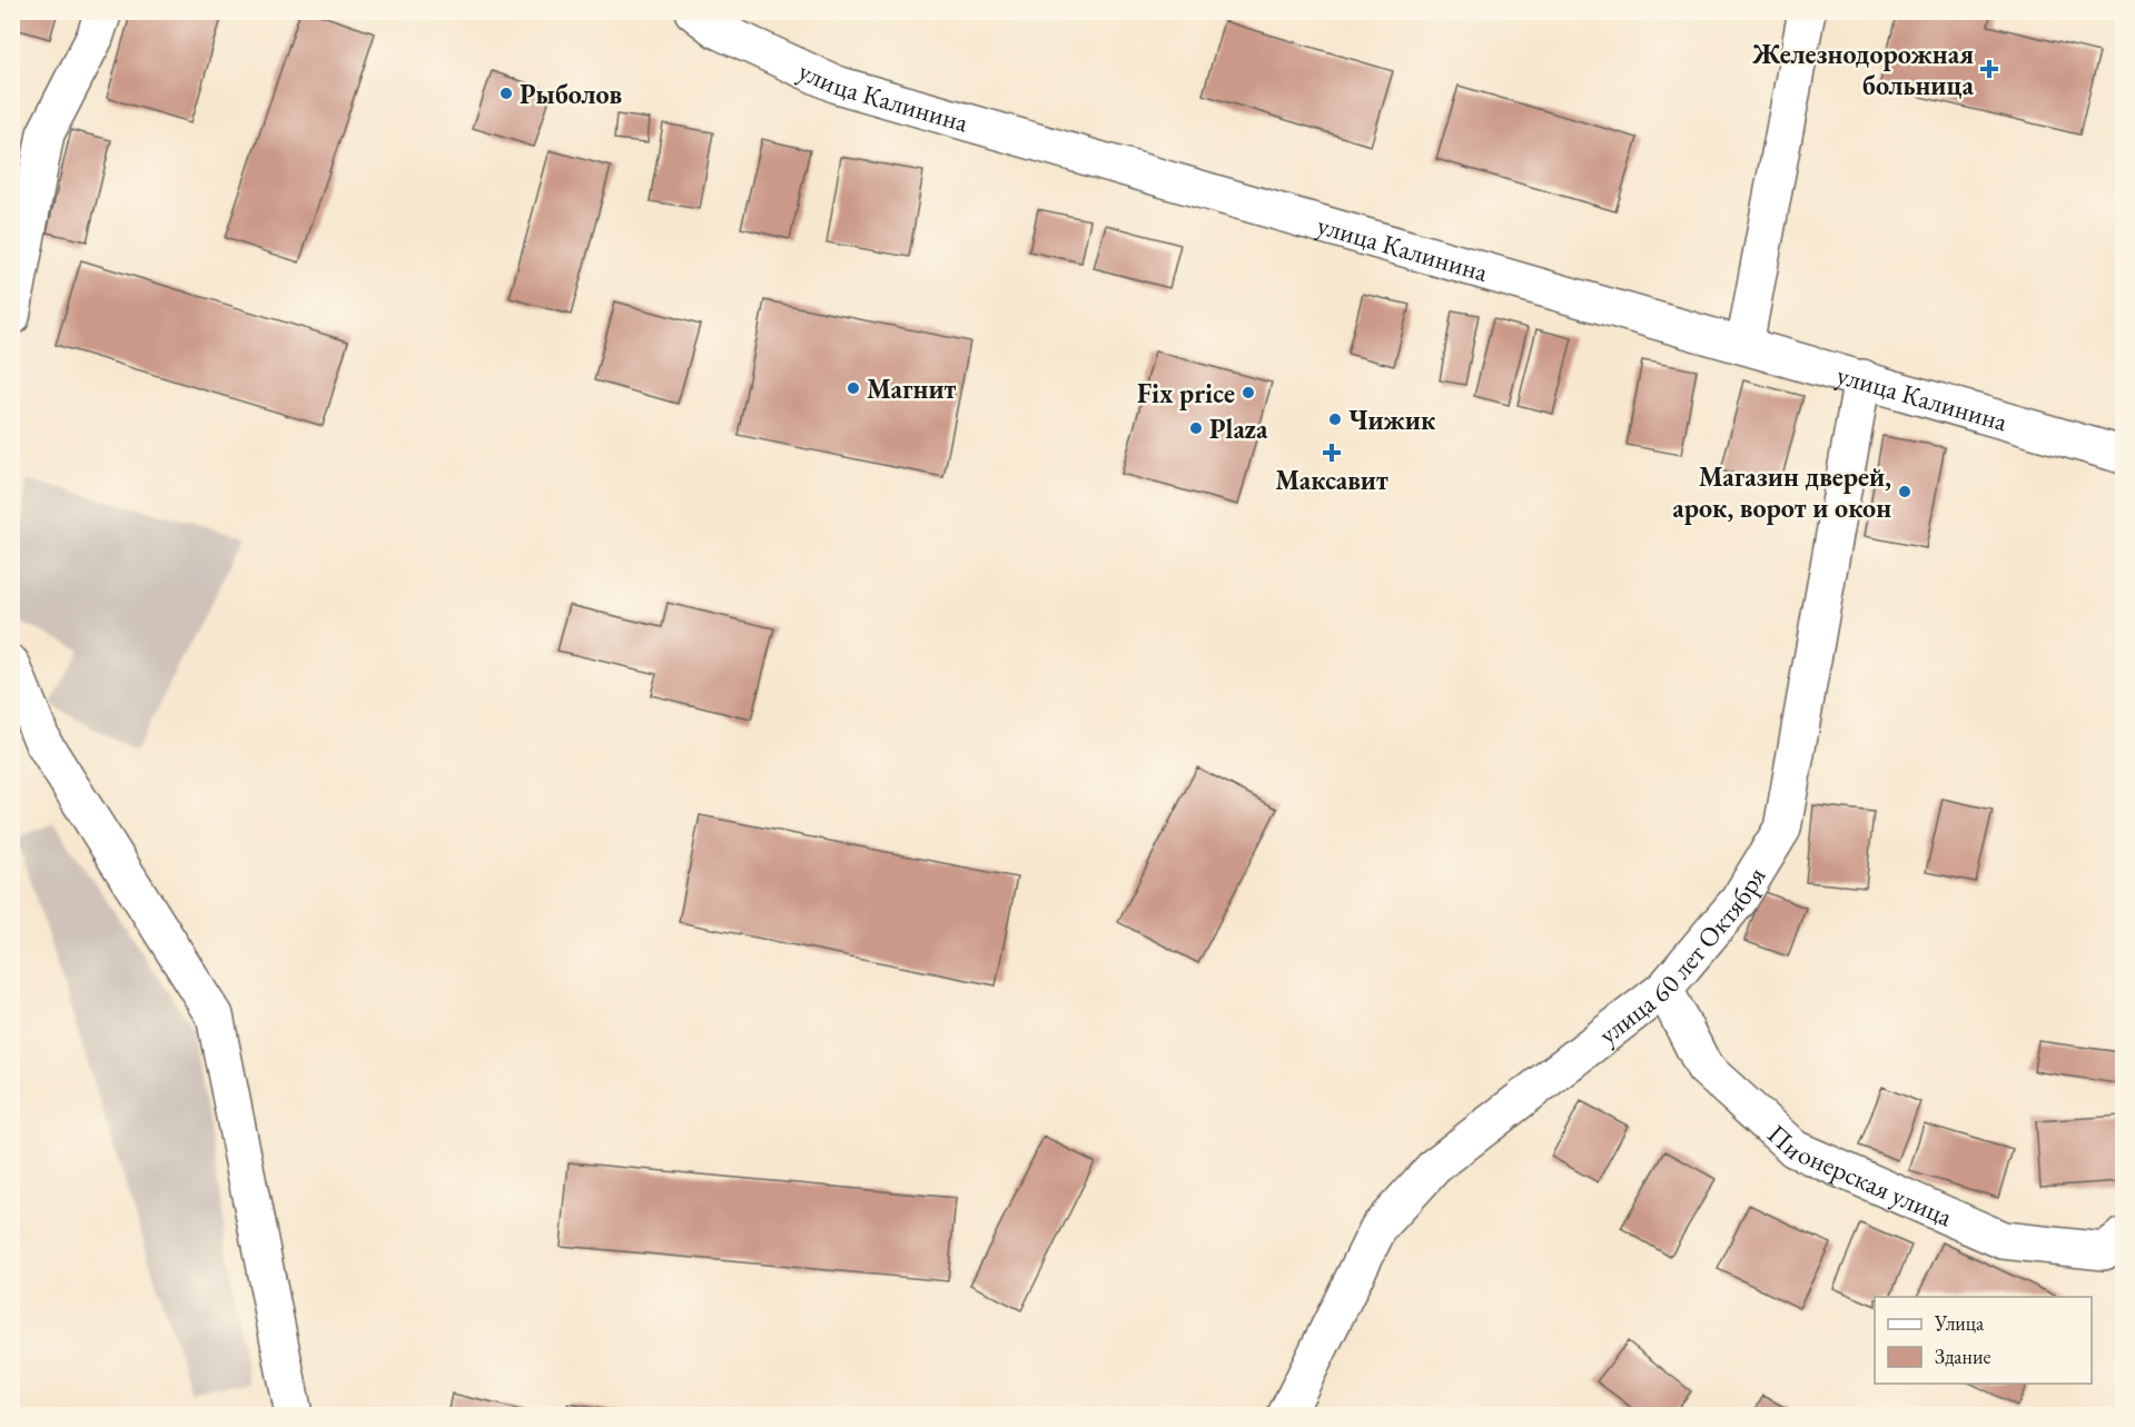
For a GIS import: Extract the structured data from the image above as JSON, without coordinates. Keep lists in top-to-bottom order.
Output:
{
  "streets": {
    "street": ["улица Калинина", "улица 60 лет Октября", "Пионерская улица"]
  },
  "crossings": [
    ["улица Калинина", "улица 60 лет Октября"],
    ["улица 60 лет Октября", "Пионерская улица"]
  ],
  "places": {
    "health": ["Железнодорожная больница", "Максавит"],
    "other": [
      "Рыболов",
      "Магнит",
      "Fix price",
      "Чижик",
      "Plaza",
      "Магазин дверей, арок, ворот и окон"
    ]
  },
  "legend": ["Улица", "Здание"]
}
